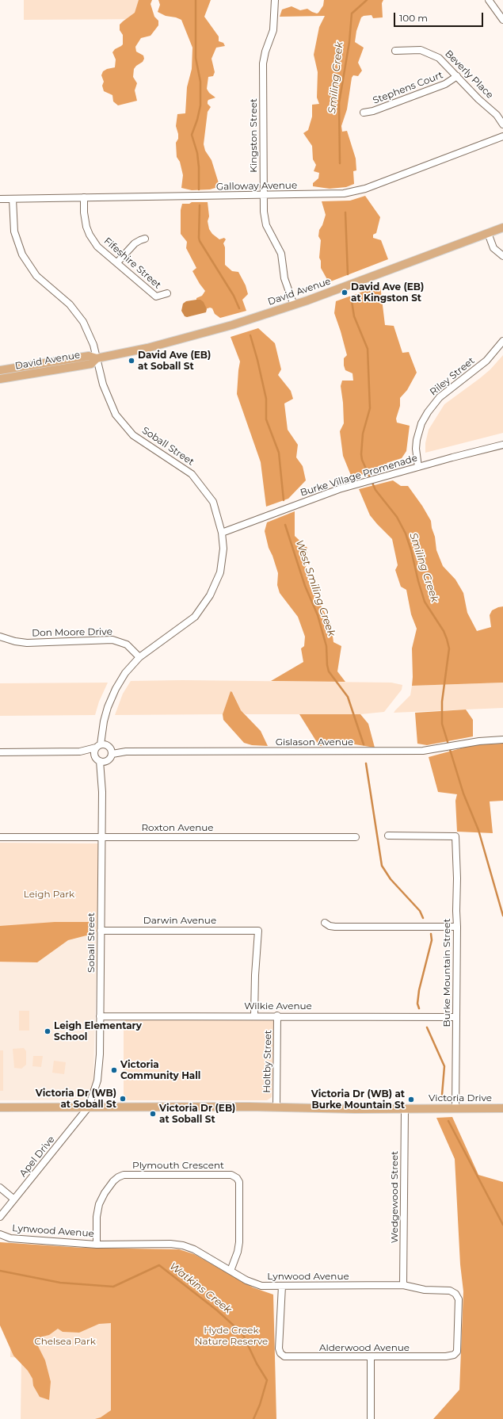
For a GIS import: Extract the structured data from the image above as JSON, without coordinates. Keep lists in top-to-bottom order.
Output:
{
  "streets": {
    "main road": ["David Avenue", "Victoria Drive"],
    "street": [
      "Beverly Place",
      "Stephens Court",
      "Kingston Street",
      "Galloway Avenue",
      "Fifeshire Street",
      "Riley Street",
      "Soball Street",
      "Burke Village Promenade",
      "Don Moore Drive",
      "Gislason Avenue",
      "Roxton Avenue",
      "Darwin Avenue",
      "Burke Mountain Street",
      "Wilkie Avenue",
      "Holtby Street",
      "Apel Drive",
      "Plymouth Crescent",
      "Wedgewood Street",
      "Lynwood Avenue",
      "Alderwood Avenue"
    ]
  },
  "crossings": [
    ["Beverly Place", "Stephens Court"],
    ["Kingston Street", "Galloway Avenue"],
    ["Kingston Street", "David Avenue"],
    ["Galloway Avenue", "Fifeshire Street"],
    ["Galloway Avenue", "Soball Street"],
    ["David Avenue", "Soball Street"],
    ["Riley Street", "Burke Village Promenade"],
    ["Soball Street", "Burke Village Promenade"],
    ["Soball Street", "Don Moore Drive"],
    ["Soball Street", "Gislason Avenue"],
    ["Soball Street", "Roxton Avenue"],
    ["Soball Street", "Darwin Avenue"],
    ["Soball Street", "Wilkie Avenue"],
    ["Soball Street", "Victoria Drive"],
    ["Soball Street", "Apel Drive"],
    ["Darwin Avenue", "Wilkie Avenue"],
    ["Burke Mountain Street", "Wilkie Avenue"],
    ["Burke Mountain Street", "Victoria Drive"],
    ["Wilkie Avenue", "Holtby Street"],
    ["Holtby Street", "Victoria Drive"],
    ["Victoria Drive", "Apel Drive"],
    ["Victoria Drive", "Wedgewood Street"],
    ["Plymouth Crescent", "Lynwood Avenue"],
    ["Wedgewood Street", "Lynwood Avenue"],
    ["Lynwood Avenue", "Alderwood Avenue"]
  ],
  "water": ["Smiling Creek", "West Smiling Creek", "Watkins Creek"],
  "parks": ["Leigh Park", "Hyde Creek Nature Reserve", "Chelsea Park"],
  "places": [
    "David Ave (EB) at Kingston St",
    "David Ave (EB) at Soball St",
    "Leigh Elementary School",
    "Victoria Community Hall",
    "Victoria Dr (WB) at Soball St",
    "Victoria Dr (WB) at Burke Mountain St",
    "Victoria Dr (EB) at Soball St"
  ],
  "scale_bar": "100 m"
}
